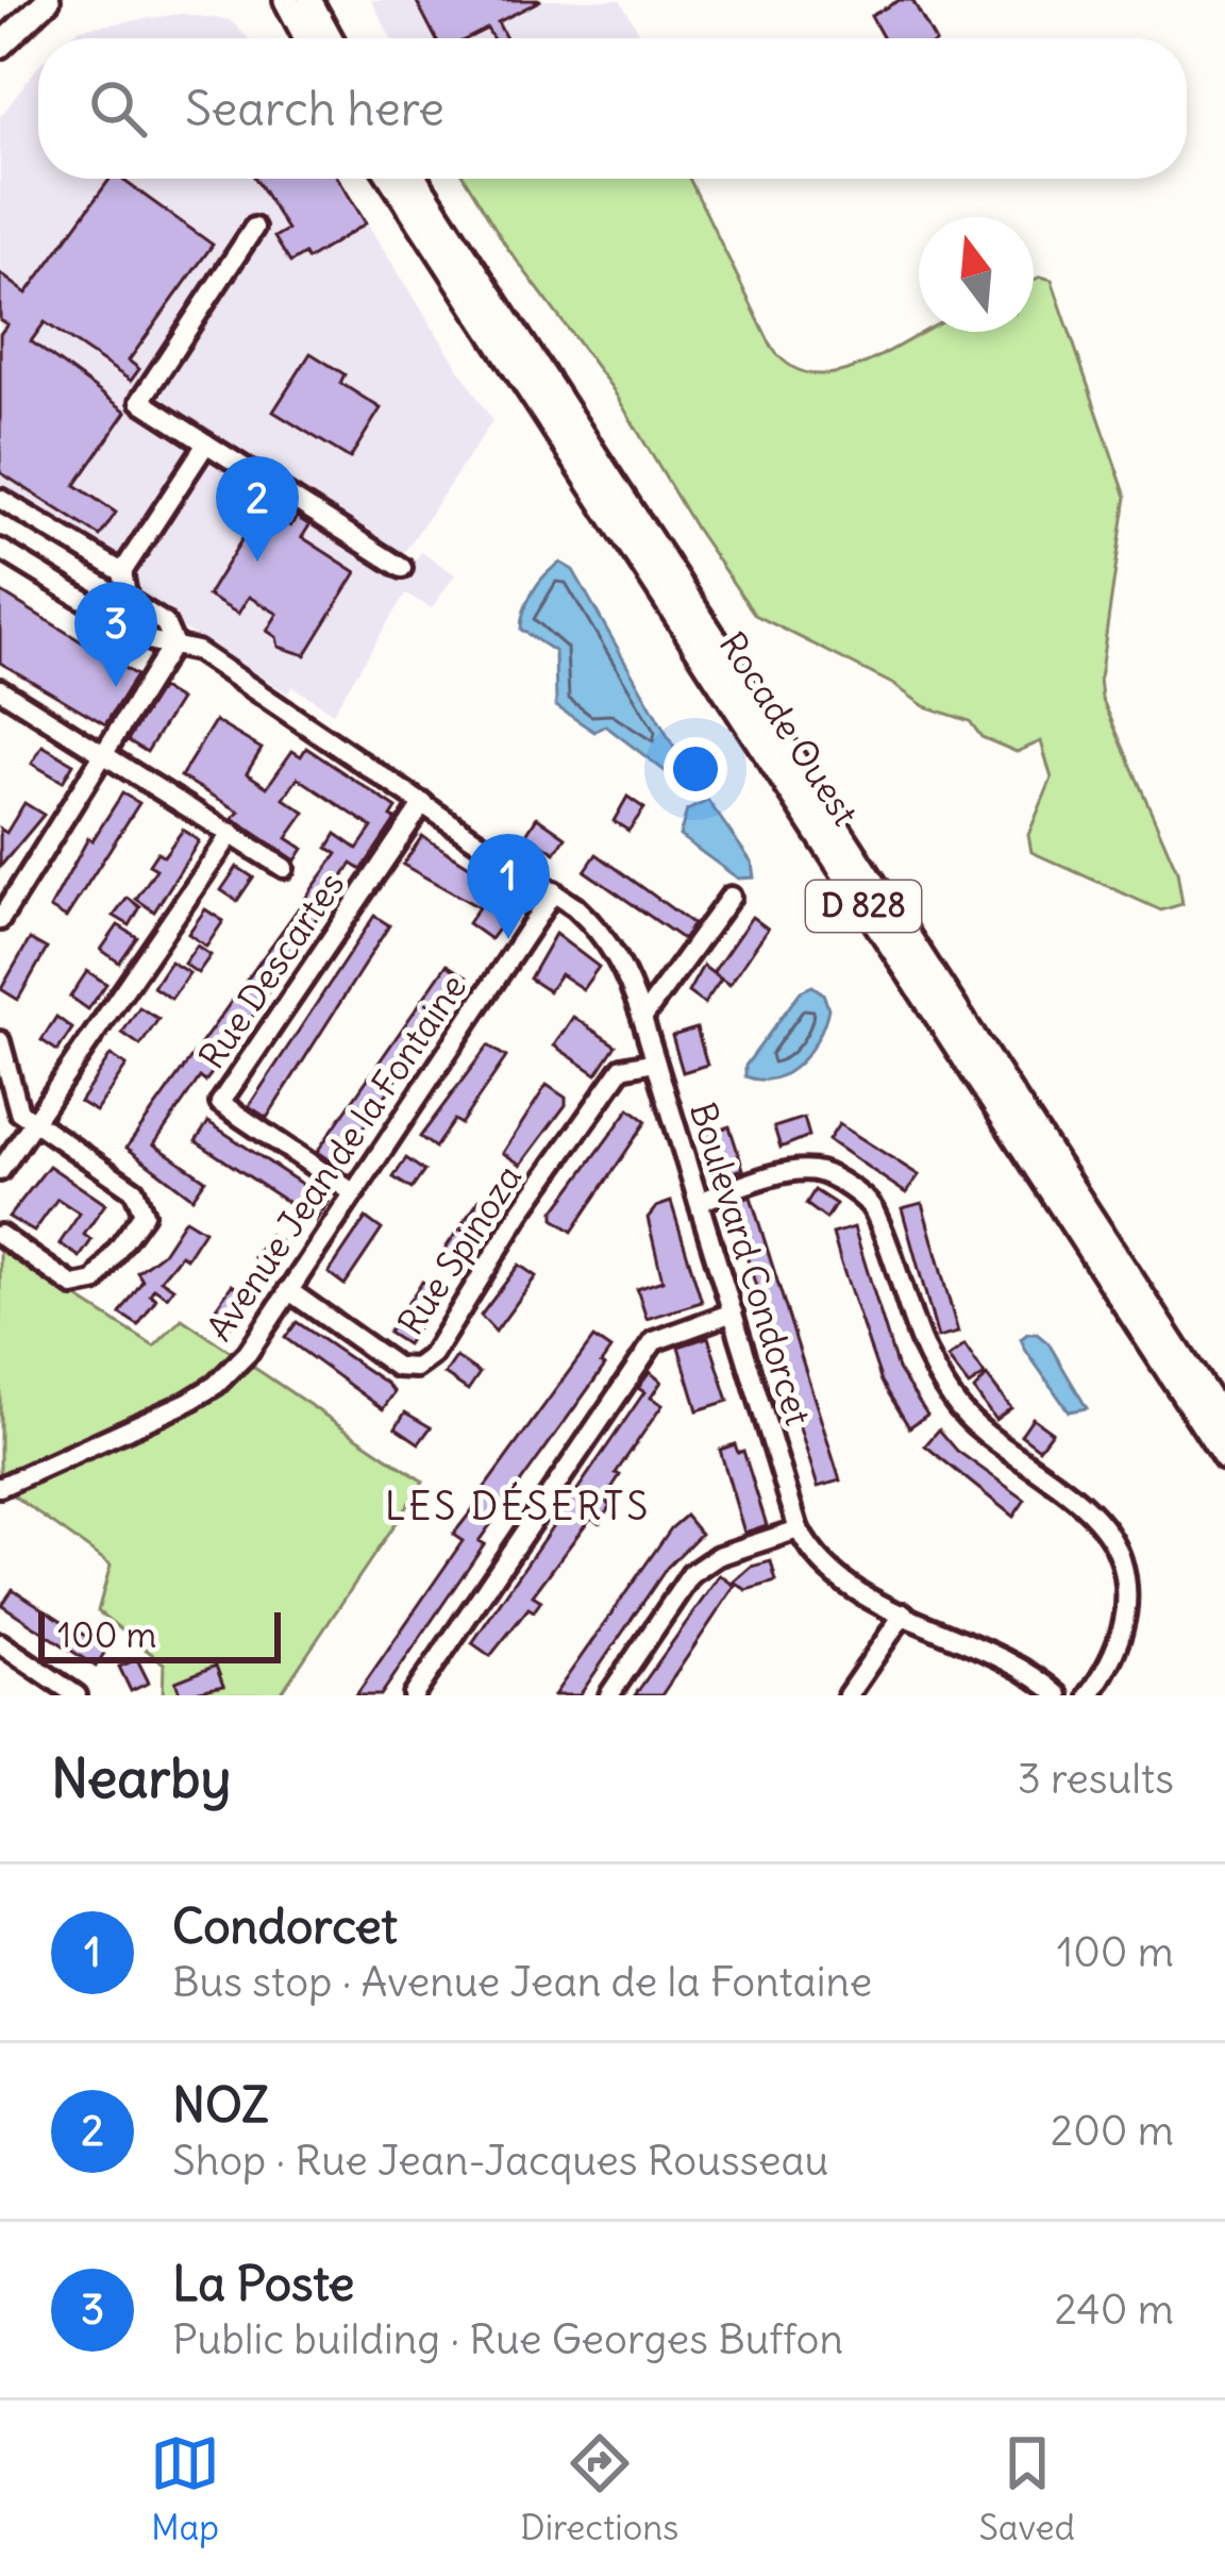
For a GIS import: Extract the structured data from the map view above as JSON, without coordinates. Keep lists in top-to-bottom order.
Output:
{
  "streets": {
    "main road": ["Rocade Ouest", "D 828"],
    "street": [
      "Rue Descartes",
      "Avenue Jean de la Fontaine",
      "Rue Spinoza",
      "Boulevard Condorcet"
    ]
  },
  "crossings": [
    ["Rue Descartes", "Avenue Jean de la Fontaine"],
    ["Rue Descartes", "Boulevard Condorcet"],
    ["Avenue Jean de la Fontaine", "Rue Spinoza"],
    ["Avenue Jean de la Fontaine", "Boulevard Condorcet"],
    ["Rue Spinoza", "Boulevard Condorcet"]
  ],
  "districts": ["LES DÉSERTS"],
  "scale_bar": "100 m",
  "north": "top",
  "page": {
    "search": "Search here",
    "pins": ["2", "3", "1"],
    "scale": "100 m",
    "heading": ["Nearby", "3 results"],
    "list": [
      {
        "mark": "1",
        "name": "Condorcet",
        "note": "Bus stop · Avenue Jean de la Fontaine",
        "value": "100 m"
      },
      {
        "mark": "2",
        "name": "NOZ",
        "note": "Shop · Rue Jean-Jacques Rousseau",
        "value": "200 m"
      },
      {
        "mark": "3",
        "name": "La Poste",
        "note": "Public building · Rue Georges Buffon",
        "value": "240 m"
      }
    ],
    "nav": ["Map", "Directions", "Saved"]
  }
}
